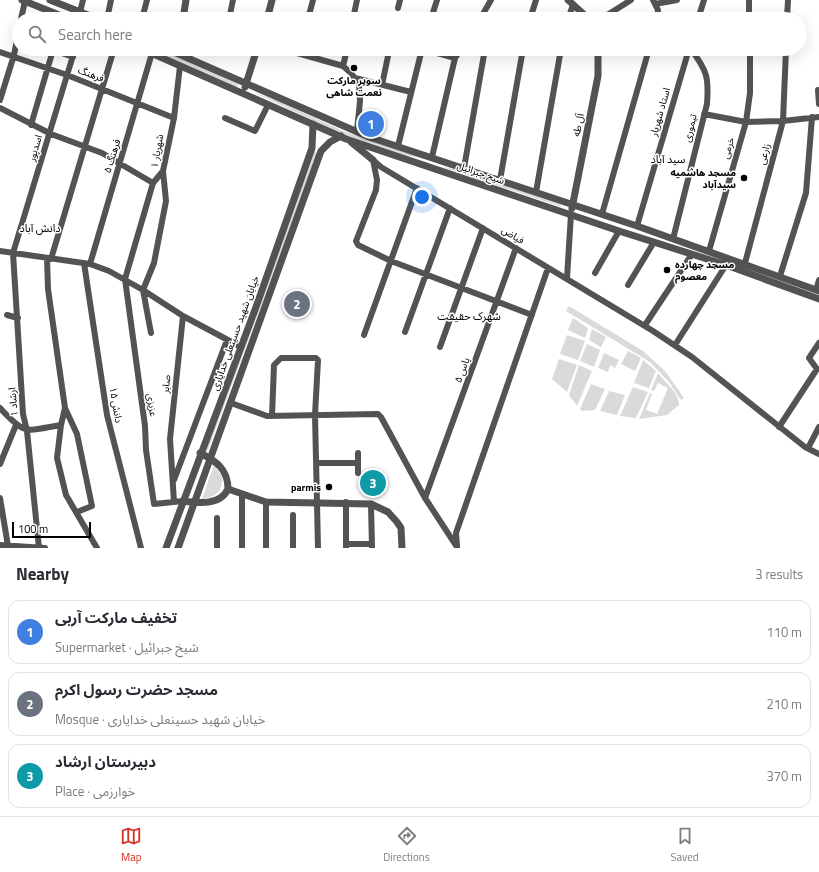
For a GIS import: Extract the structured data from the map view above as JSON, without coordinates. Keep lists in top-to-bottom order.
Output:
{
  "streets": {
    "street": [
      "فرهنگ",
      "استاد شهریار",
      "آل طه",
      "تیموری",
      "اسدپور",
      "خرمی",
      "شهریار ۱",
      "زارعی",
      "فرهنگ ۵",
      "شیخ جبرائیل",
      "فیاض",
      "خیابان شهید حسینعلی خدایاری",
      "یاس ۵",
      "صابر",
      "ارشاد ۱",
      "دانش ۱۵",
      "عزیزی"
    ]
  },
  "crossings": [
    ["فرهنگ", "اسدپور"],
    ["فرهنگ", "شهریار ۱"],
    ["فرهنگ", "فرهنگ ۵"],
    ["استاد شهریار", "شیخ جبرائیل"],
    ["آل طه", "شیخ جبرائیل"],
    ["تیموری", "شیخ جبرائیل"],
    ["اسدپور", "ارشاد ۱"],
    ["خرمی", "شیخ جبرائیل"],
    ["شهریار ۱", "شیخ جبرائیل"],
    ["زارعی", "شیخ جبرائیل"],
    ["فرهنگ ۵", "دانش ۱۵"],
    ["شیخ جبرائیل", "خیابان شهید حسینعلی خدایاری"],
    ["فیاض", "یاس ۵"],
    ["خیابان شهید حسینعلی خدایاری", "عزیزی"],
    ["صابر", "عزیزی"]
  ],
  "districts": ["سید آباد", "دانش آباد", "شهرک حقیقت"],
  "places": [
    "سوپر مارکت نعمت شاهی",
    "مسجد هاشمیه سیدآباد",
    "مسجد چهارده معصوم",
    "parmis"
  ],
  "scale_bar": "100 m",
  "page": {
    "search": "Search here",
    "pins": ["1", "2", "3"],
    "scale": "100 m",
    "heading": ["Nearby", "3 results"],
    "list": [
      {
        "mark": "1",
        "name": "تخفیف مارکت آربی",
        "note": "Supermarket · شیخ جبرائیل",
        "value": "110 m"
      },
      {
        "mark": "2",
        "name": "مسجد حضرت رسول اکرم",
        "note": "Mosque · خیابان شهید حسینعلی خدایاری",
        "value": "210 m"
      },
      {
        "mark": "3",
        "name": "دبیرستان ارشاد",
        "note": "Place · خوارزمی",
        "value": "370 m"
      }
    ],
    "nav": ["Map", "Directions", "Saved"]
  }
}
